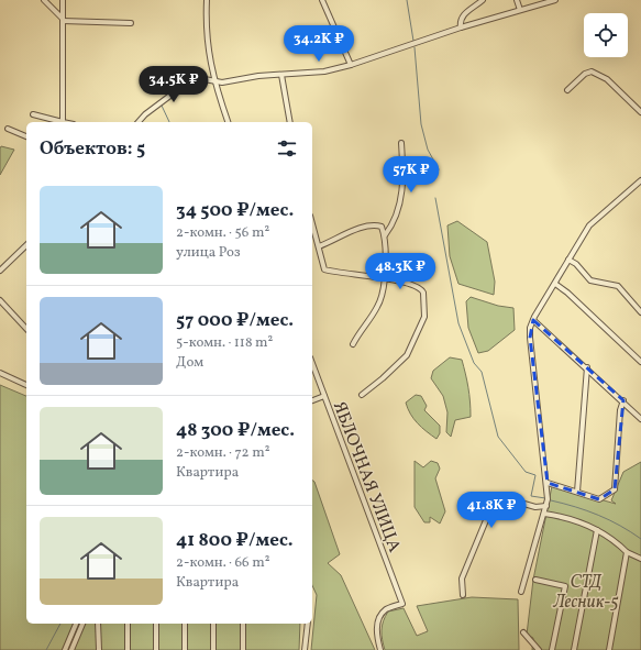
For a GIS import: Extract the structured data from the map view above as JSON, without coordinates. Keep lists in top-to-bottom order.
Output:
{
  "streets": {
    "street": ["ЯБЛОЧНАЯ УЛИЦА"]
  },
  "parks": ["СТД Лесник-5"],
  "page": {
    "price": [
      "34.2K ₽",
      "34.5K ₽",
      "57K ₽",
      "48.3K ₽",
      "41.8K ₽"
    ],
    "heading": "Объектов: 5",
    "list": [
      {
        "name": "34 500 ₽/мес.",
        "note": "2-комн. · 56 m² · улица Роз"
      },
      {
        "name": "57 000 ₽/мес.",
        "note": "5-комн. · 118 m² · Дом"
      },
      {
        "name": "48 300 ₽/мес.",
        "note": "2-комн. · 72 m² · Квартира"
      },
      {
        "name": "41 800 ₽/мес.",
        "note": "2-комн. · 66 m² · Квартира"
      }
    ]
  }
}
